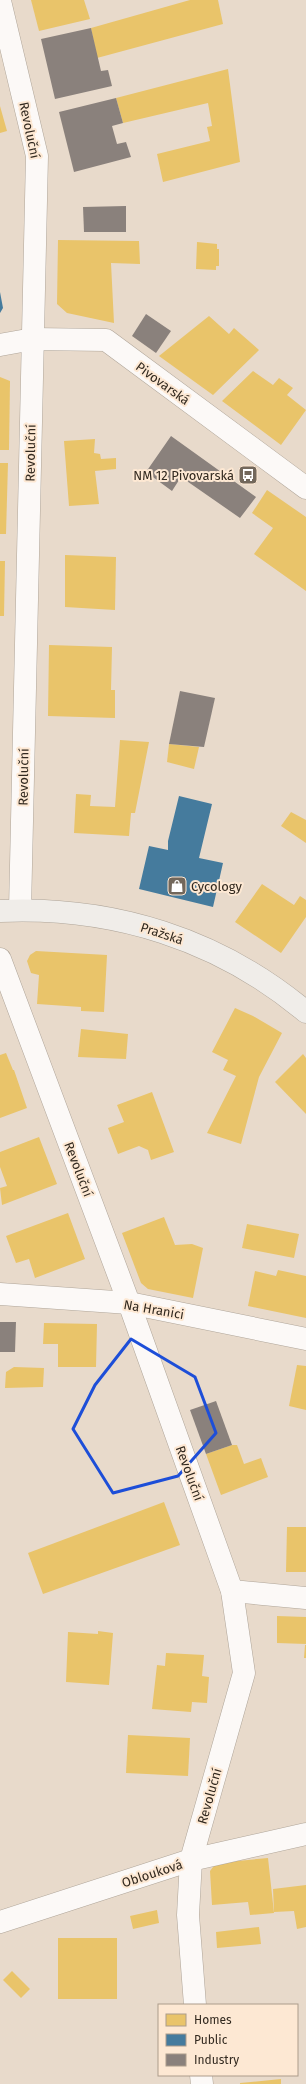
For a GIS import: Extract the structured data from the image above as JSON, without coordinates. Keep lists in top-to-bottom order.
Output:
{
  "streets": {
    "main road": ["Pražská"],
    "street": [
      "Revoluční",
      "Pivovarská",
      "Na Hranici",
      "Oblouková"
    ]
  },
  "crossings": [
    ["Revoluční", "Pivovarská"],
    ["Revoluční", "Pražská"],
    ["Revoluční", "Na Hranici"],
    ["Revoluční", "Oblouková"]
  ],
  "places": {
    "bus stop": ["NM 12 Pivovarská"],
    "shop": ["Cycology"]
  },
  "legend": ["Homes", "Public", "Industry"]
}
